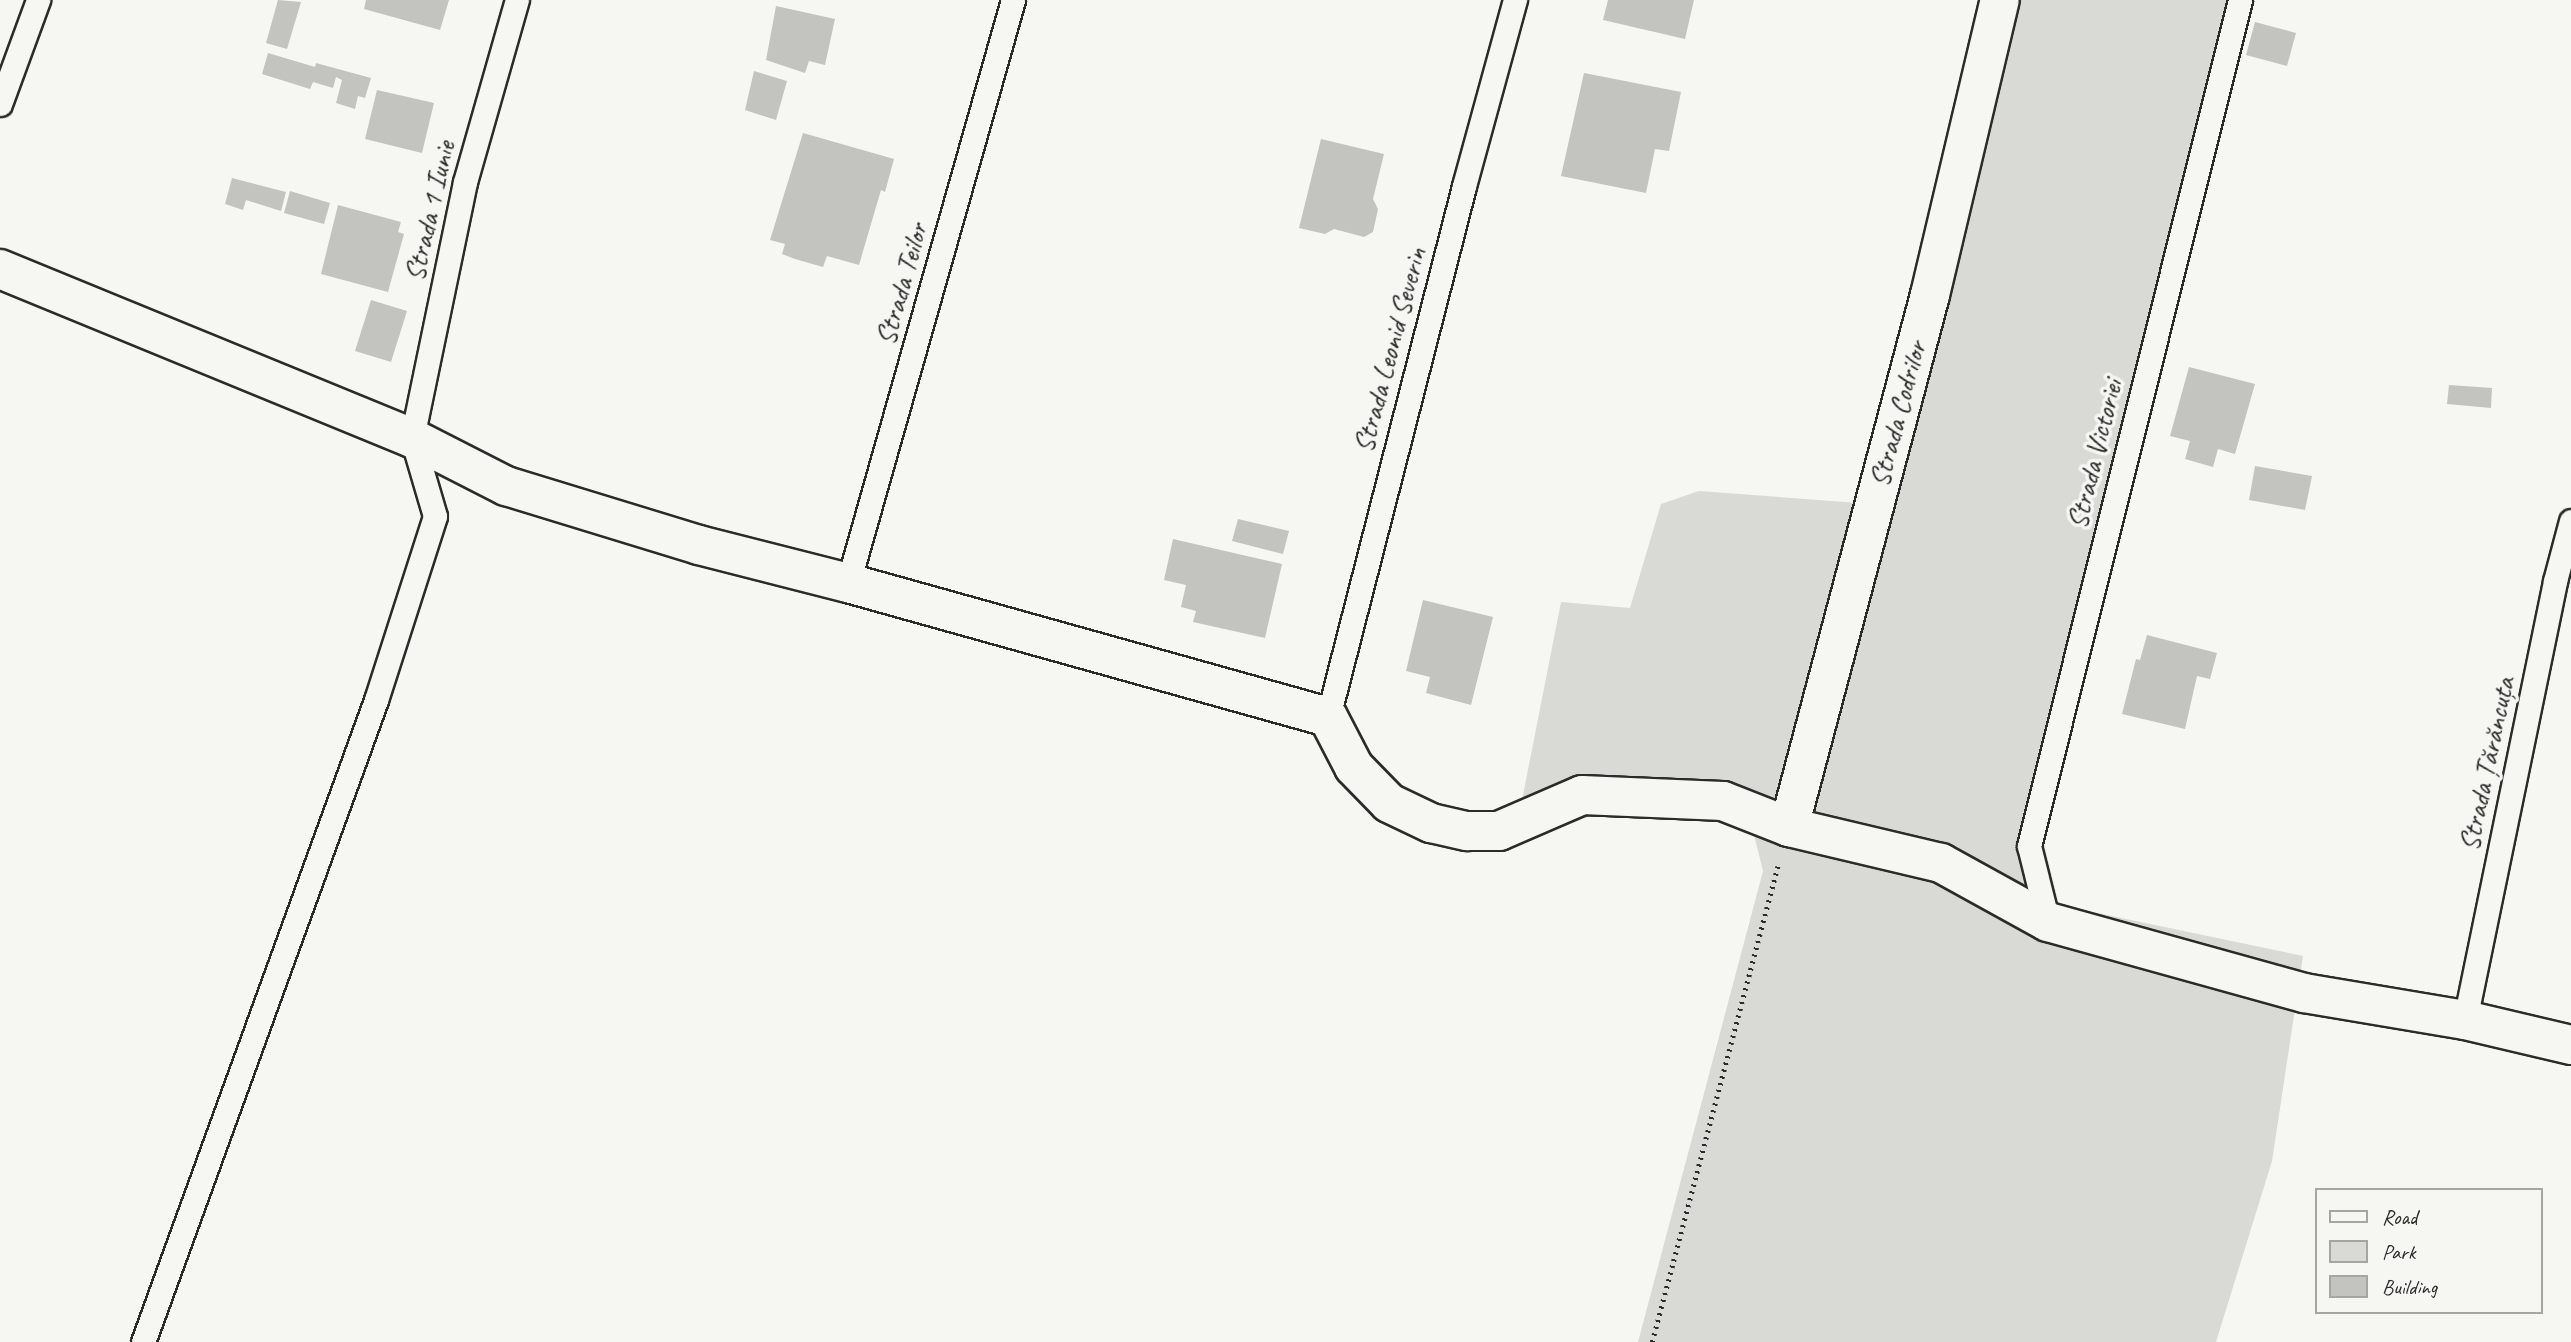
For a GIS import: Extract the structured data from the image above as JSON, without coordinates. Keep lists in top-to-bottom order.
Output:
{
  "streets": {
    "street": ["Strada Codrilor"],
    "lane": [
      "Strada 1 Iunie",
      "Strada Teilor",
      "Strada Leonid Severin",
      "Strada Victoriei",
      "Strada Țărăncuța"
    ]
  },
  "legend": ["Road", "Park", "Building"]
}
